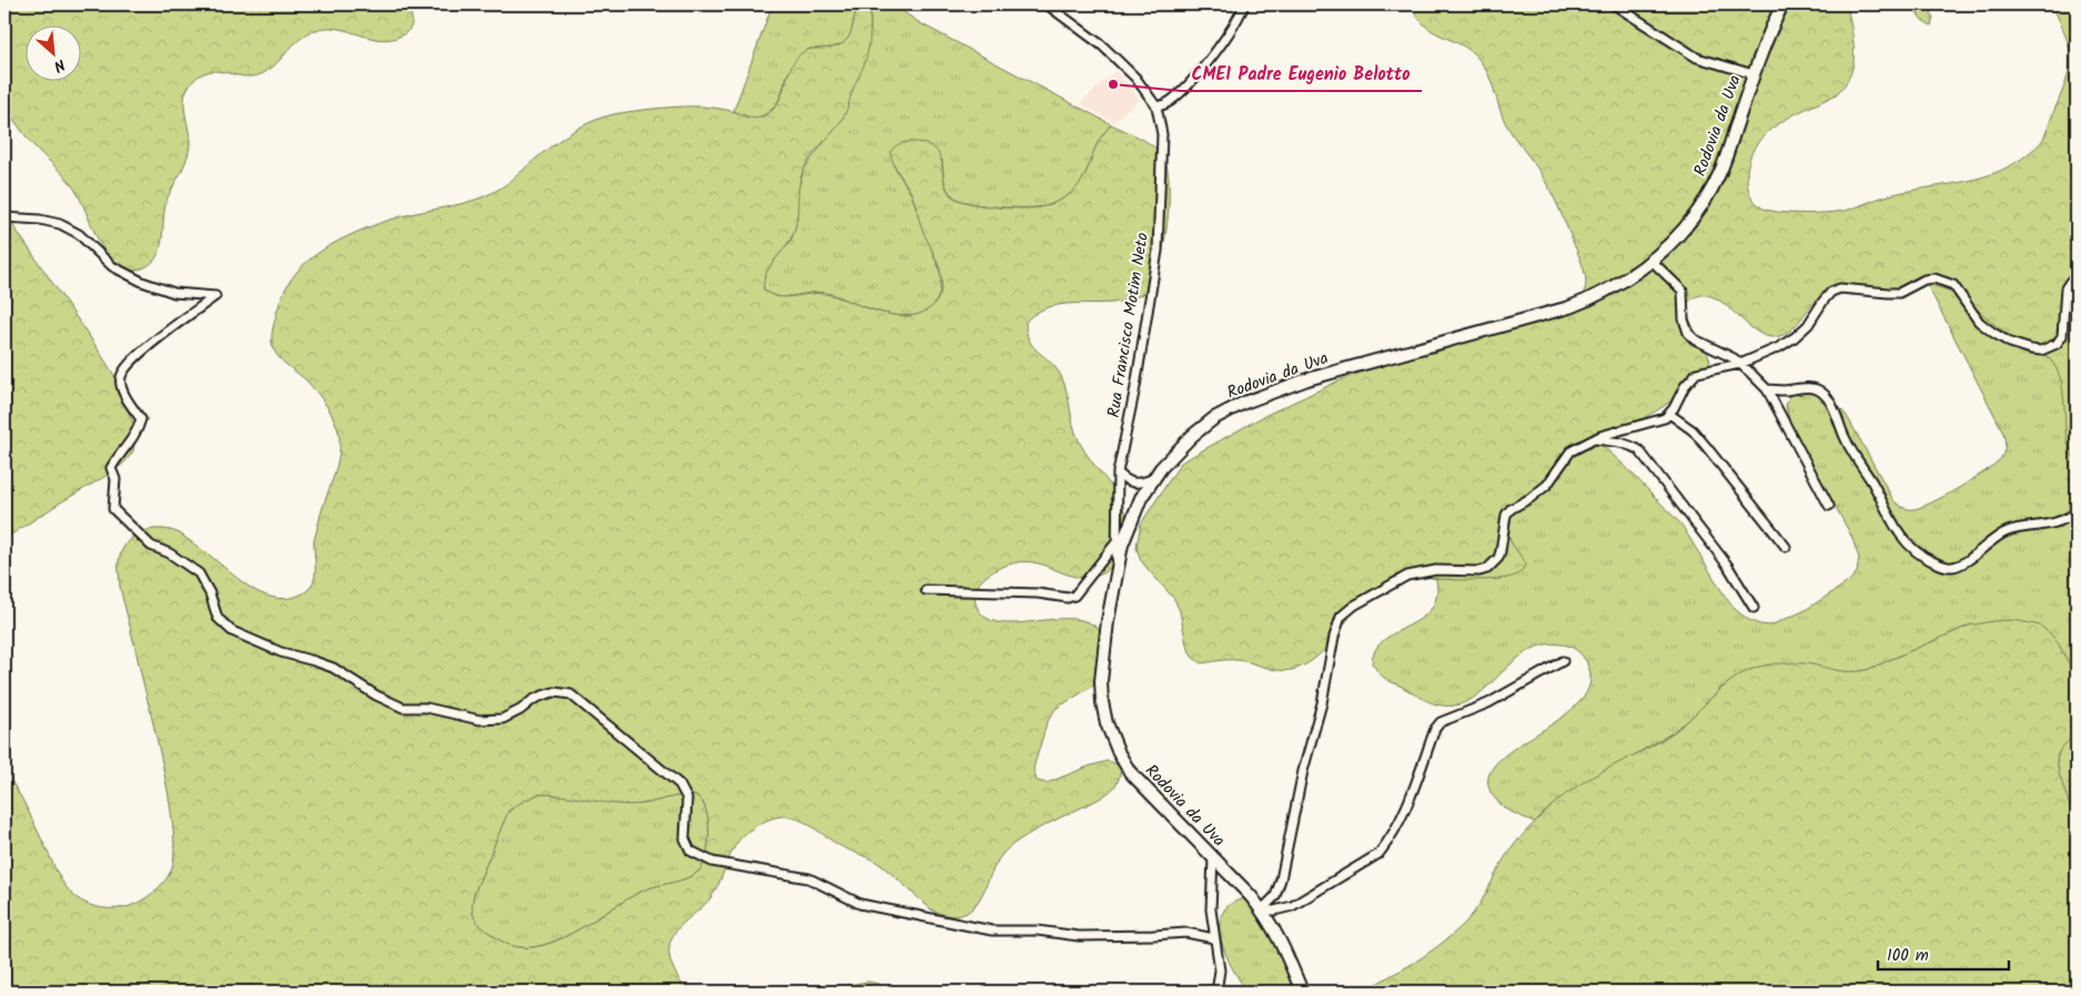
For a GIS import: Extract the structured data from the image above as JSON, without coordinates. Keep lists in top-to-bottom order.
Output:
{
  "streets": {
    "street": ["Rodovia da Uva", "Rua Francisco Motim Neto"]
  },
  "crossings": [
    ["Rodovia da Uva", "Rua Francisco Motim Neto"]
  ],
  "places": ["CMEI Padre Eugenio Belotto"],
  "scale_bar": "100 m",
  "north": "bottom right"
}
